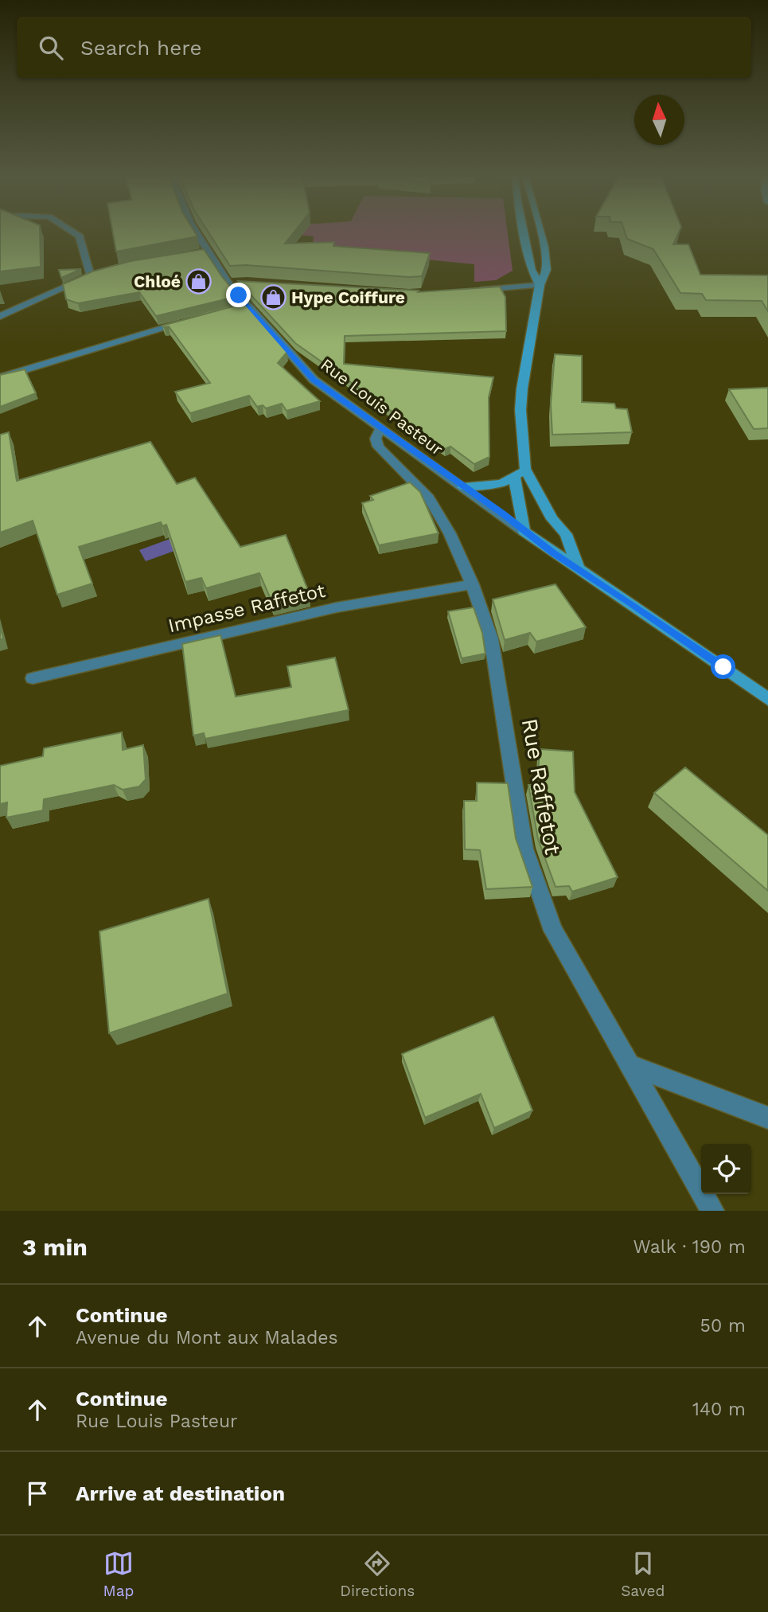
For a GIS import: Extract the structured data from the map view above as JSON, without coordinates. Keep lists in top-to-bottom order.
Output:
{
  "streets": {
    "street": ["Rue Louis Pasteur", "Impasse Raffetot", "Rue Raffetot"]
  },
  "crossings": [
    ["Rue Louis Pasteur", "Rue Raffetot"],
    ["Impasse Raffetot", "Rue Raffetot"]
  ],
  "places": {
    "shop": ["Chloé", "Hype Coiffure"]
  },
  "north": "top",
  "page": {
    "search": "Search here",
    "heading": ["3 min", "Walk · 190 m"],
    "list": [
      ["Continue", "Avenue du Mont aux Malades", "50 m"],
      ["Continue", "Rue Louis Pasteur", "140 m"],
      "Arrive at destination"
    ],
    "nav": ["Map", "Directions", "Saved"]
  }
}
